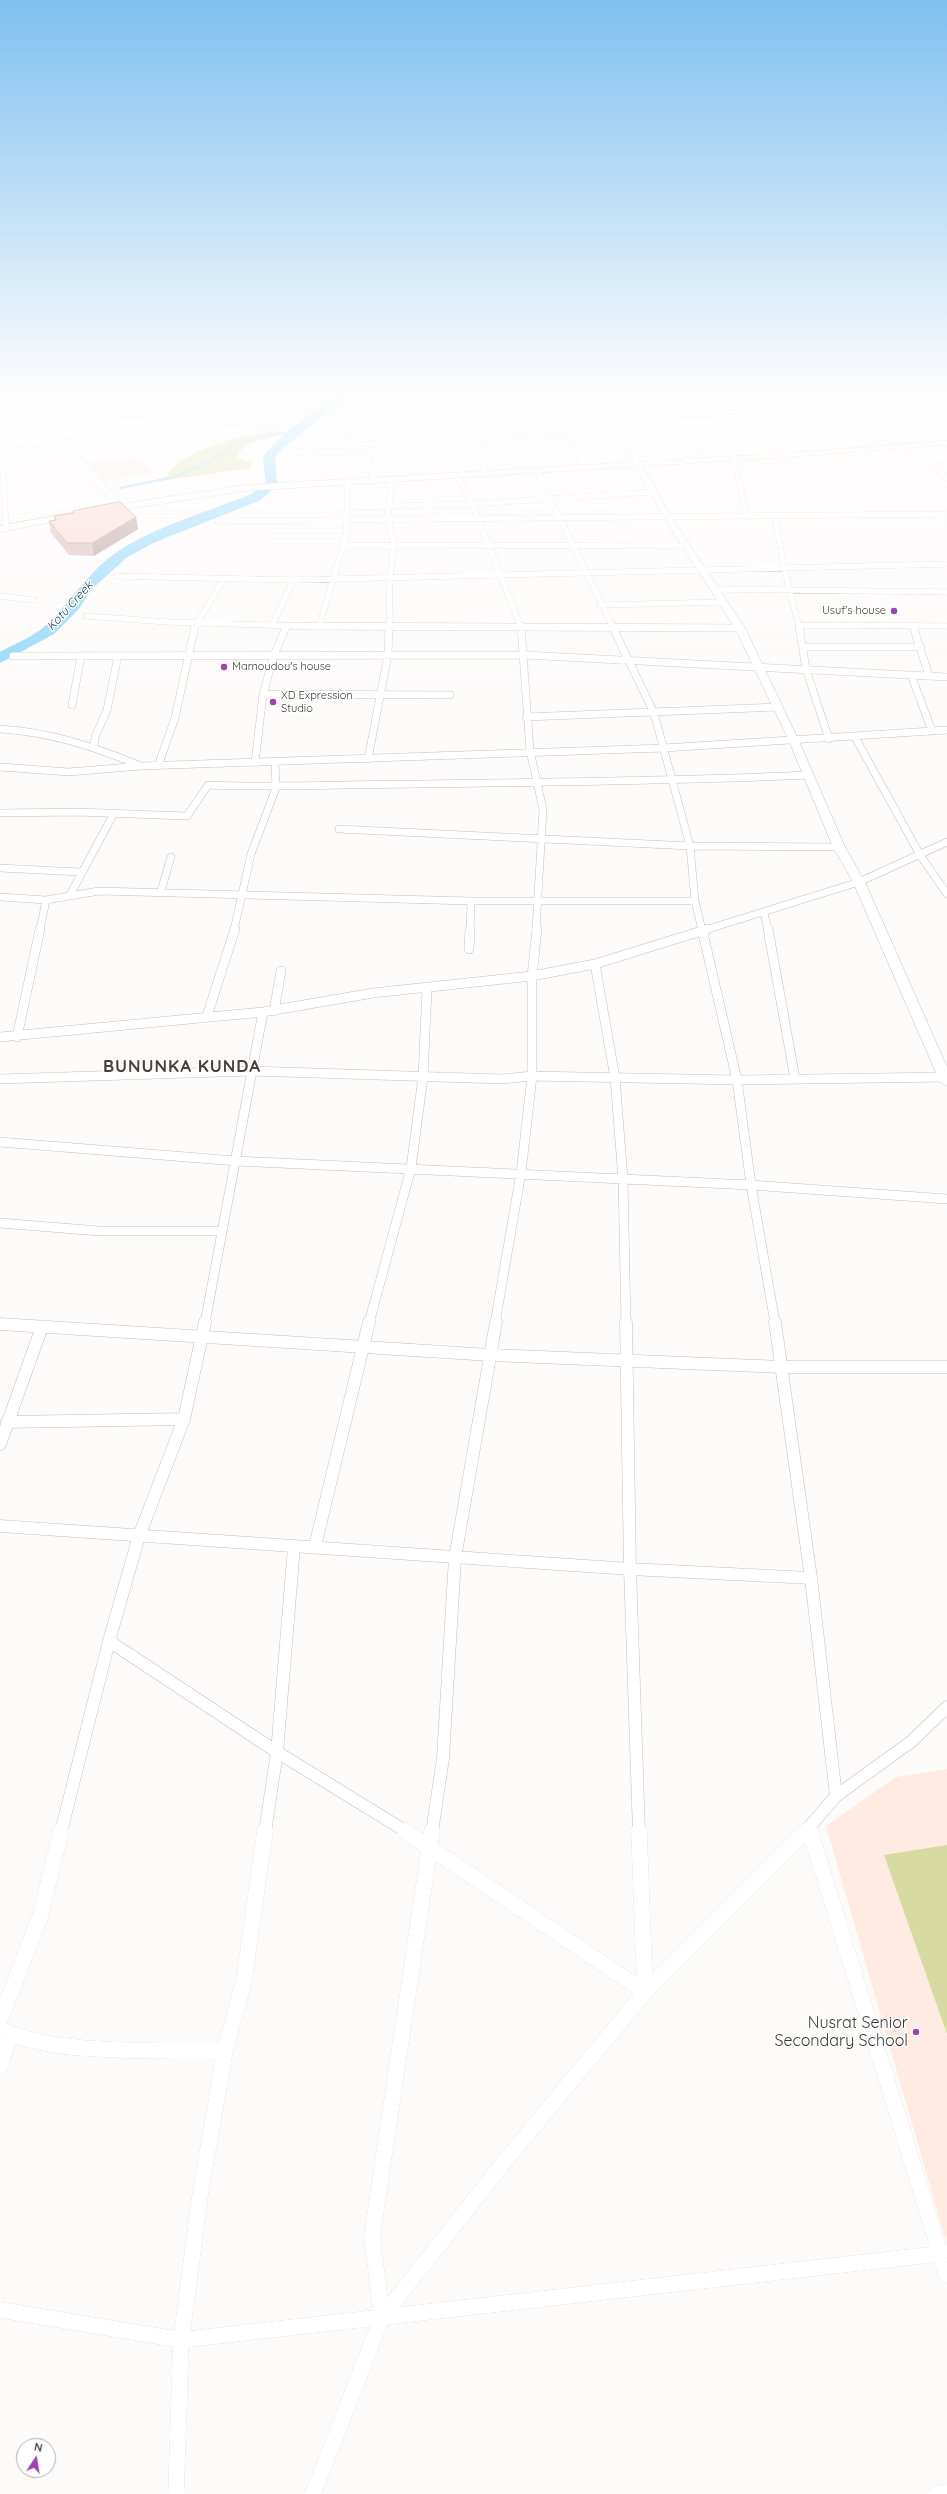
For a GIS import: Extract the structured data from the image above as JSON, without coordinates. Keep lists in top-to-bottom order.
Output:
{
  "districts": ["BUNUNKA KUNDA"],
  "water": ["Kotu Creek"],
  "places": [
    "Usuf's house",
    "Mamoudou's house",
    "XD Expression Studio",
    "Nusrat Senior Secondary School"
  ],
  "north": "top"
}
